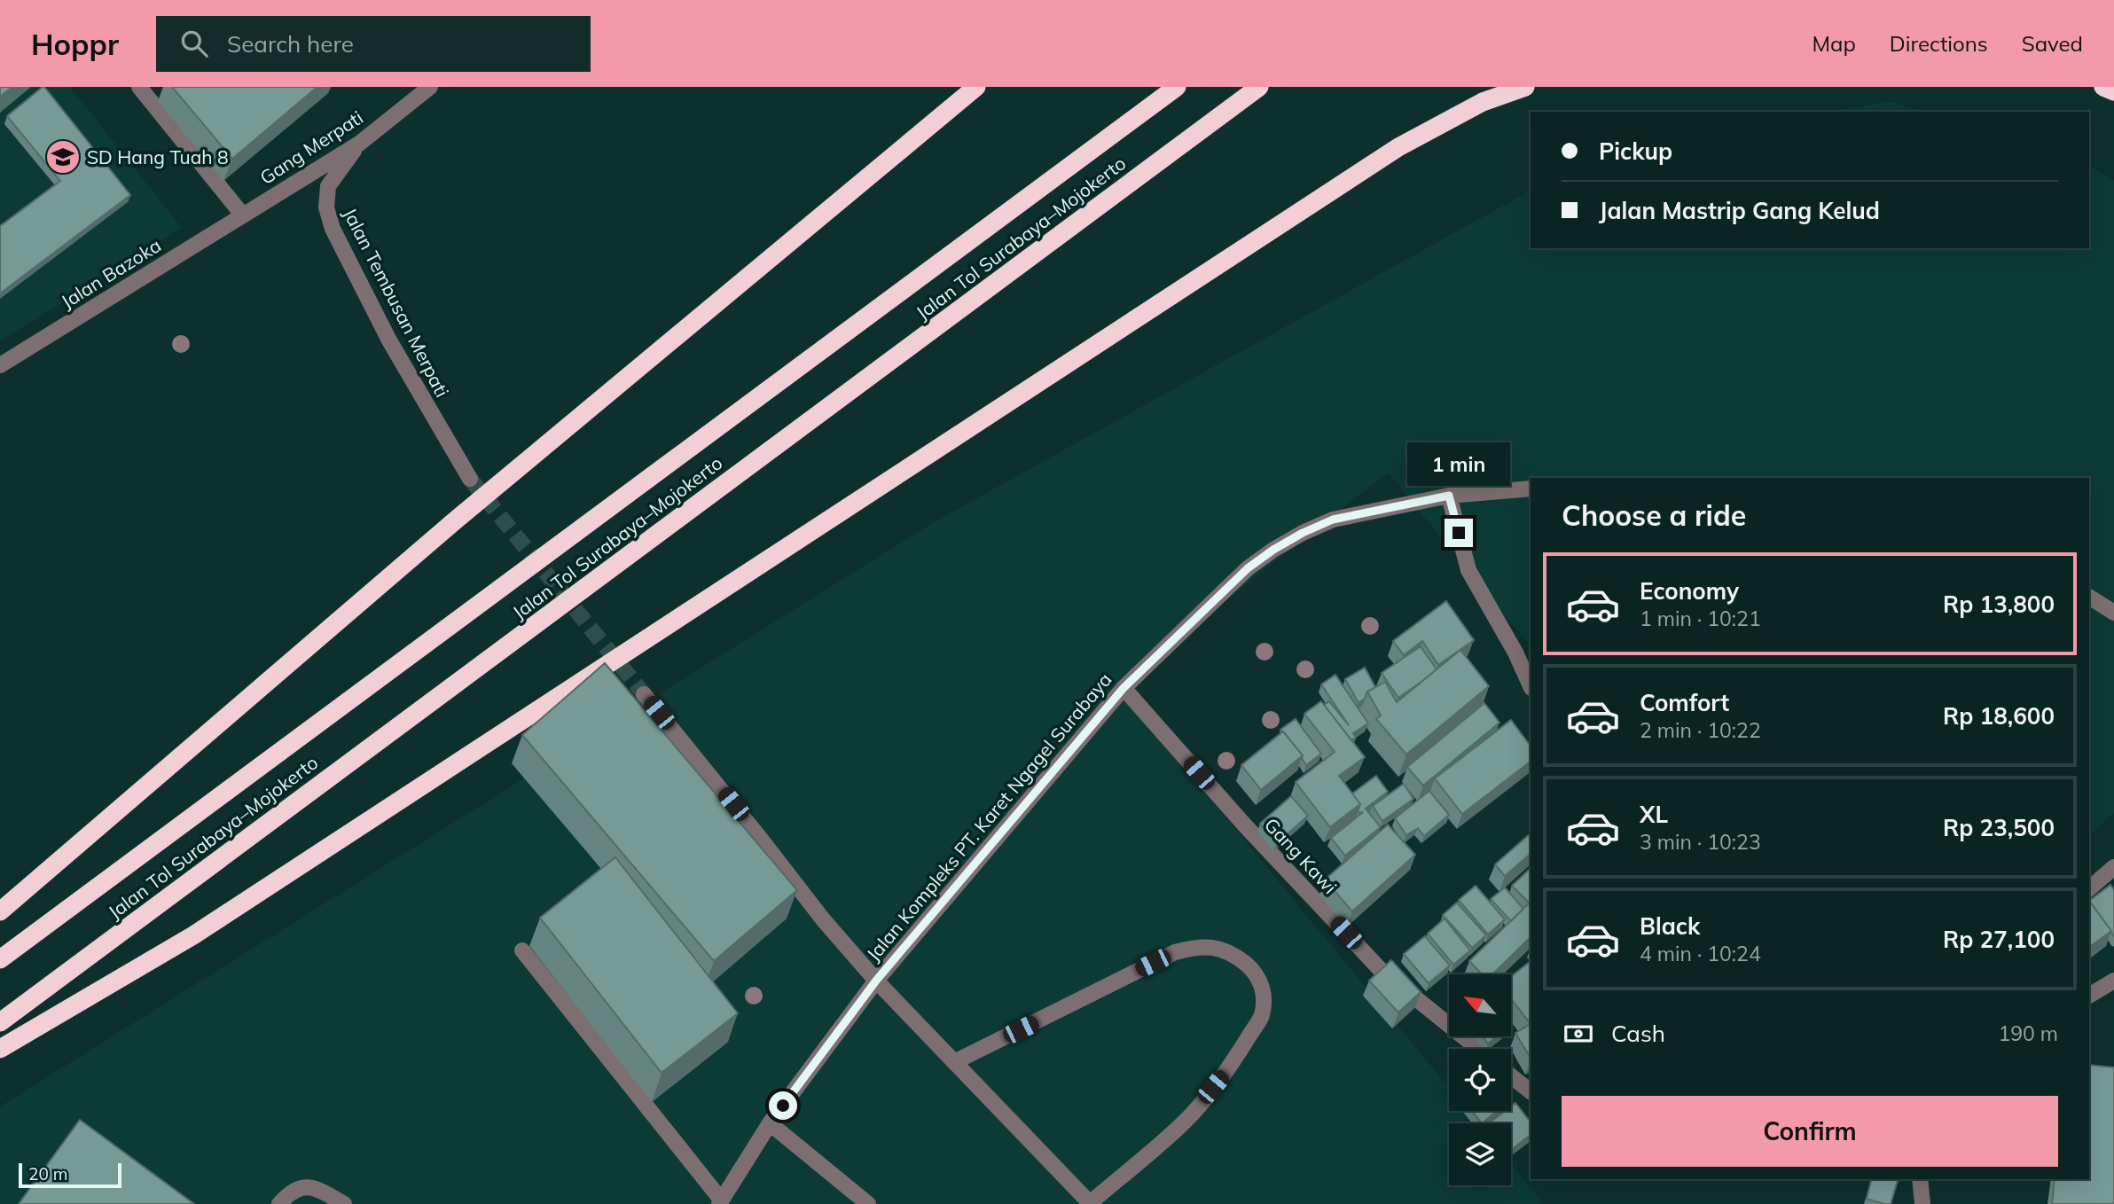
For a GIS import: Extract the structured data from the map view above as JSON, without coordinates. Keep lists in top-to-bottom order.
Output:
{
  "streets": {
    "highway": ["Jalan Tol Surabaya–Mojokerto"],
    "street": [
      "Gang Merpati",
      "Jalan Bazoka",
      "Jalan Tembusan Merpati",
      "Jalan Kompleks PT. Karet Ngagel Surabaya",
      "Gang Kawi"
    ]
  },
  "crossings": [
    ["Gang Merpati", "Jalan Bazoka"],
    ["Gang Merpati", "Jalan Tembusan Merpati"],
    ["Jalan Kompleks PT. Karet Ngagel Surabaya", "Gang Kawi"]
  ],
  "places": {
    "school or university": ["SD Hang Tuah 8"]
  },
  "scale_bar": "20 m",
  "north": "top left",
  "page": {
    "header": "Hoppr",
    "search": "Search here",
    "nav": ["Map", "Directions", "Saved"],
    "banner": ["Pickup", "Jalan Mastrip Gang Kelud"],
    "bubble": "1 min",
    "heading": "Choose a ride",
    "list": [
      {
        "name": "Economy",
        "note": "1 min · 10:21",
        "value": "Rp 13,800"
      },
      {
        "name": "Comfort",
        "note": "2 min · 10:22",
        "value": "Rp 18,600"
      },
      {
        "name": "XL",
        "note": "3 min · 10:23",
        "value": "Rp 23,500"
      },
      {
        "name": "Black",
        "note": "4 min · 10:24",
        "value": "Rp 27,100"
      }
    ],
    "pay": ["Cash", "190 m"],
    "buttons": "Confirm",
    "scale": "20 m"
  }
}
